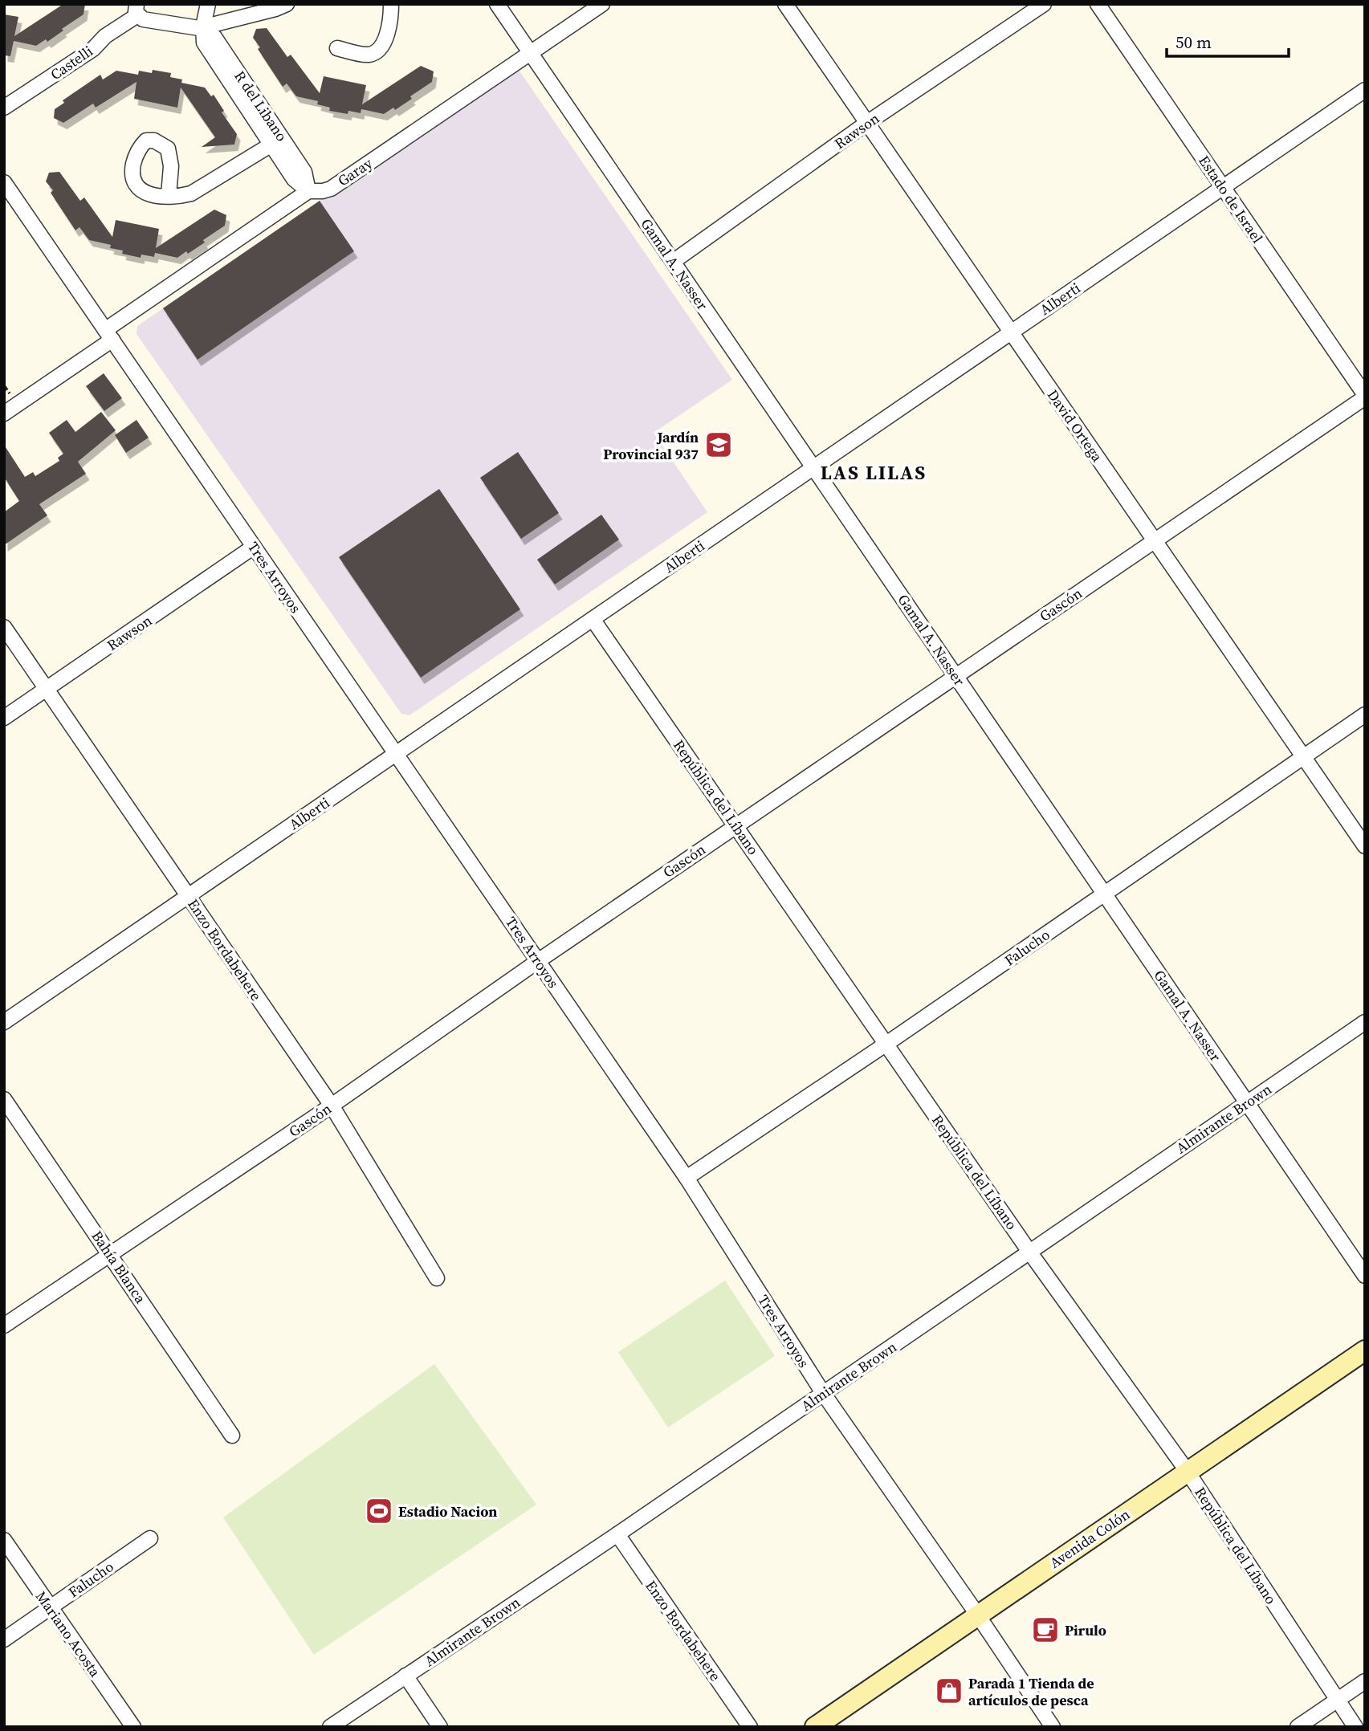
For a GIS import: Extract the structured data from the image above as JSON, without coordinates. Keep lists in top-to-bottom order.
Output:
{
  "streets": {
    "main road": ["Avenida Colón"],
    "street": [
      "Castelli",
      "R del Libano",
      "Rawson",
      "Garay",
      "Estado de Israel",
      "Gamal A. Nasser",
      "Alberti",
      "David Ortega",
      "Tres Arroyos",
      "Gascón",
      "República del Líbano",
      "Falucho",
      "Enzo Bordabehere",
      "Almirante Brown",
      "Bahía Blanca",
      "Mariano Acosta"
    ]
  },
  "crossings": [
    ["R del Libano", "Garay"],
    ["Rawson", "Gamal A. Nasser"],
    ["Rawson", "David Ortega"],
    ["Rawson", "Tres Arroyos"],
    ["Rawson", "Enzo Bordabehere"],
    ["Garay", "Gamal A. Nasser"],
    ["Garay", "Tres Arroyos"],
    ["Estado de Israel", "Alberti"],
    ["Estado de Israel", "Gascón"],
    ["Gamal A. Nasser", "Alberti"],
    ["Gamal A. Nasser", "Gascón"],
    ["Gamal A. Nasser", "Falucho"],
    ["Gamal A. Nasser", "Almirante Brown"],
    ["Alberti", "David Ortega"],
    ["Alberti", "Tres Arroyos"],
    ["Alberti", "República del Líbano"],
    ["Alberti", "Enzo Bordabehere"],
    ["David Ortega", "Gascón"],
    ["David Ortega", "Falucho"],
    ["Tres Arroyos", "Gascón"],
    ["Tres Arroyos", "Falucho"],
    ["Tres Arroyos", "Almirante Brown"],
    ["Tres Arroyos", "Avenida Colón"],
    ["Gascón", "República del Líbano"],
    ["Gascón", "Enzo Bordabehere"],
    ["Gascón", "Bahía Blanca"],
    ["República del Líbano", "Falucho"],
    ["República del Líbano", "Almirante Brown"],
    ["República del Líbano", "Avenida Colón"],
    ["Falucho", "Mariano Acosta"],
    ["Enzo Bordabehere", "Almirante Brown"]
  ],
  "districts": ["LAS LILAS"],
  "places": {
    "school or university": ["Jardín Provincial 937"],
    "sports": ["Estadio Nacion"],
    "cafe": ["Pirulo"],
    "shop": ["Parada 1 Tienda de artículos de pesca"]
  },
  "scale_bar": "50 m"
}
